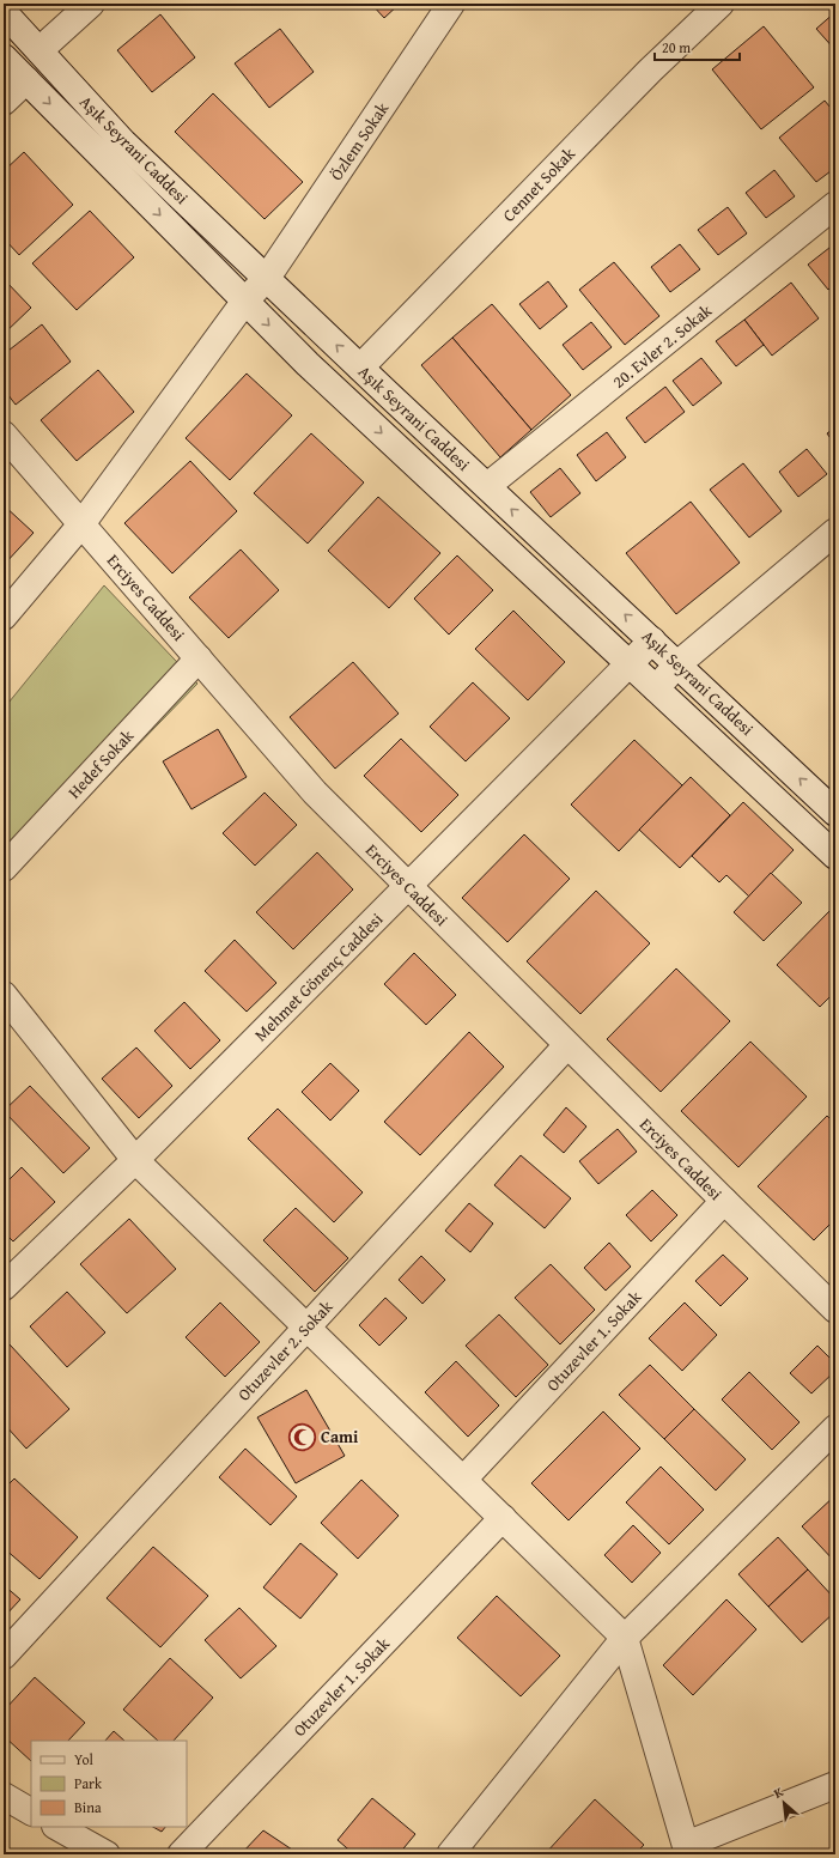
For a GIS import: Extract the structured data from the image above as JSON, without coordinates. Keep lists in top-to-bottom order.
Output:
{
  "streets": {
    "street": [
      "Özlem Sokak",
      "Aşık Seyrani Caddesi",
      "Cennet Sokak",
      "20. Evler 2. Sokak",
      "Erciyes Caddesi",
      "Hedef Sokak",
      "Mehmet Gönenç Caddesi",
      "Otuzevler 1. Sokak",
      "Otuzevler 2. Sokak"
    ]
  },
  "crossings": [
    ["Özlem Sokak", "Aşık Seyrani Caddesi"],
    ["Özlem Sokak", "Erciyes Caddesi"],
    ["Aşık Seyrani Caddesi", "Cennet Sokak"],
    ["Aşık Seyrani Caddesi", "20. Evler 2. Sokak"],
    ["Aşık Seyrani Caddesi", "Mehmet Gönenç Caddesi"],
    ["Erciyes Caddesi", "Hedef Sokak"],
    ["Erciyes Caddesi", "Mehmet Gönenç Caddesi"],
    ["Erciyes Caddesi", "Otuzevler 1. Sokak"],
    ["Erciyes Caddesi", "Otuzevler 2. Sokak"]
  ],
  "places": {
    "mosque": ["Cami"]
  },
  "legend": ["Yol", "Park", "Bina"],
  "scale_bar": "20 m",
  "north": "top left"
}
